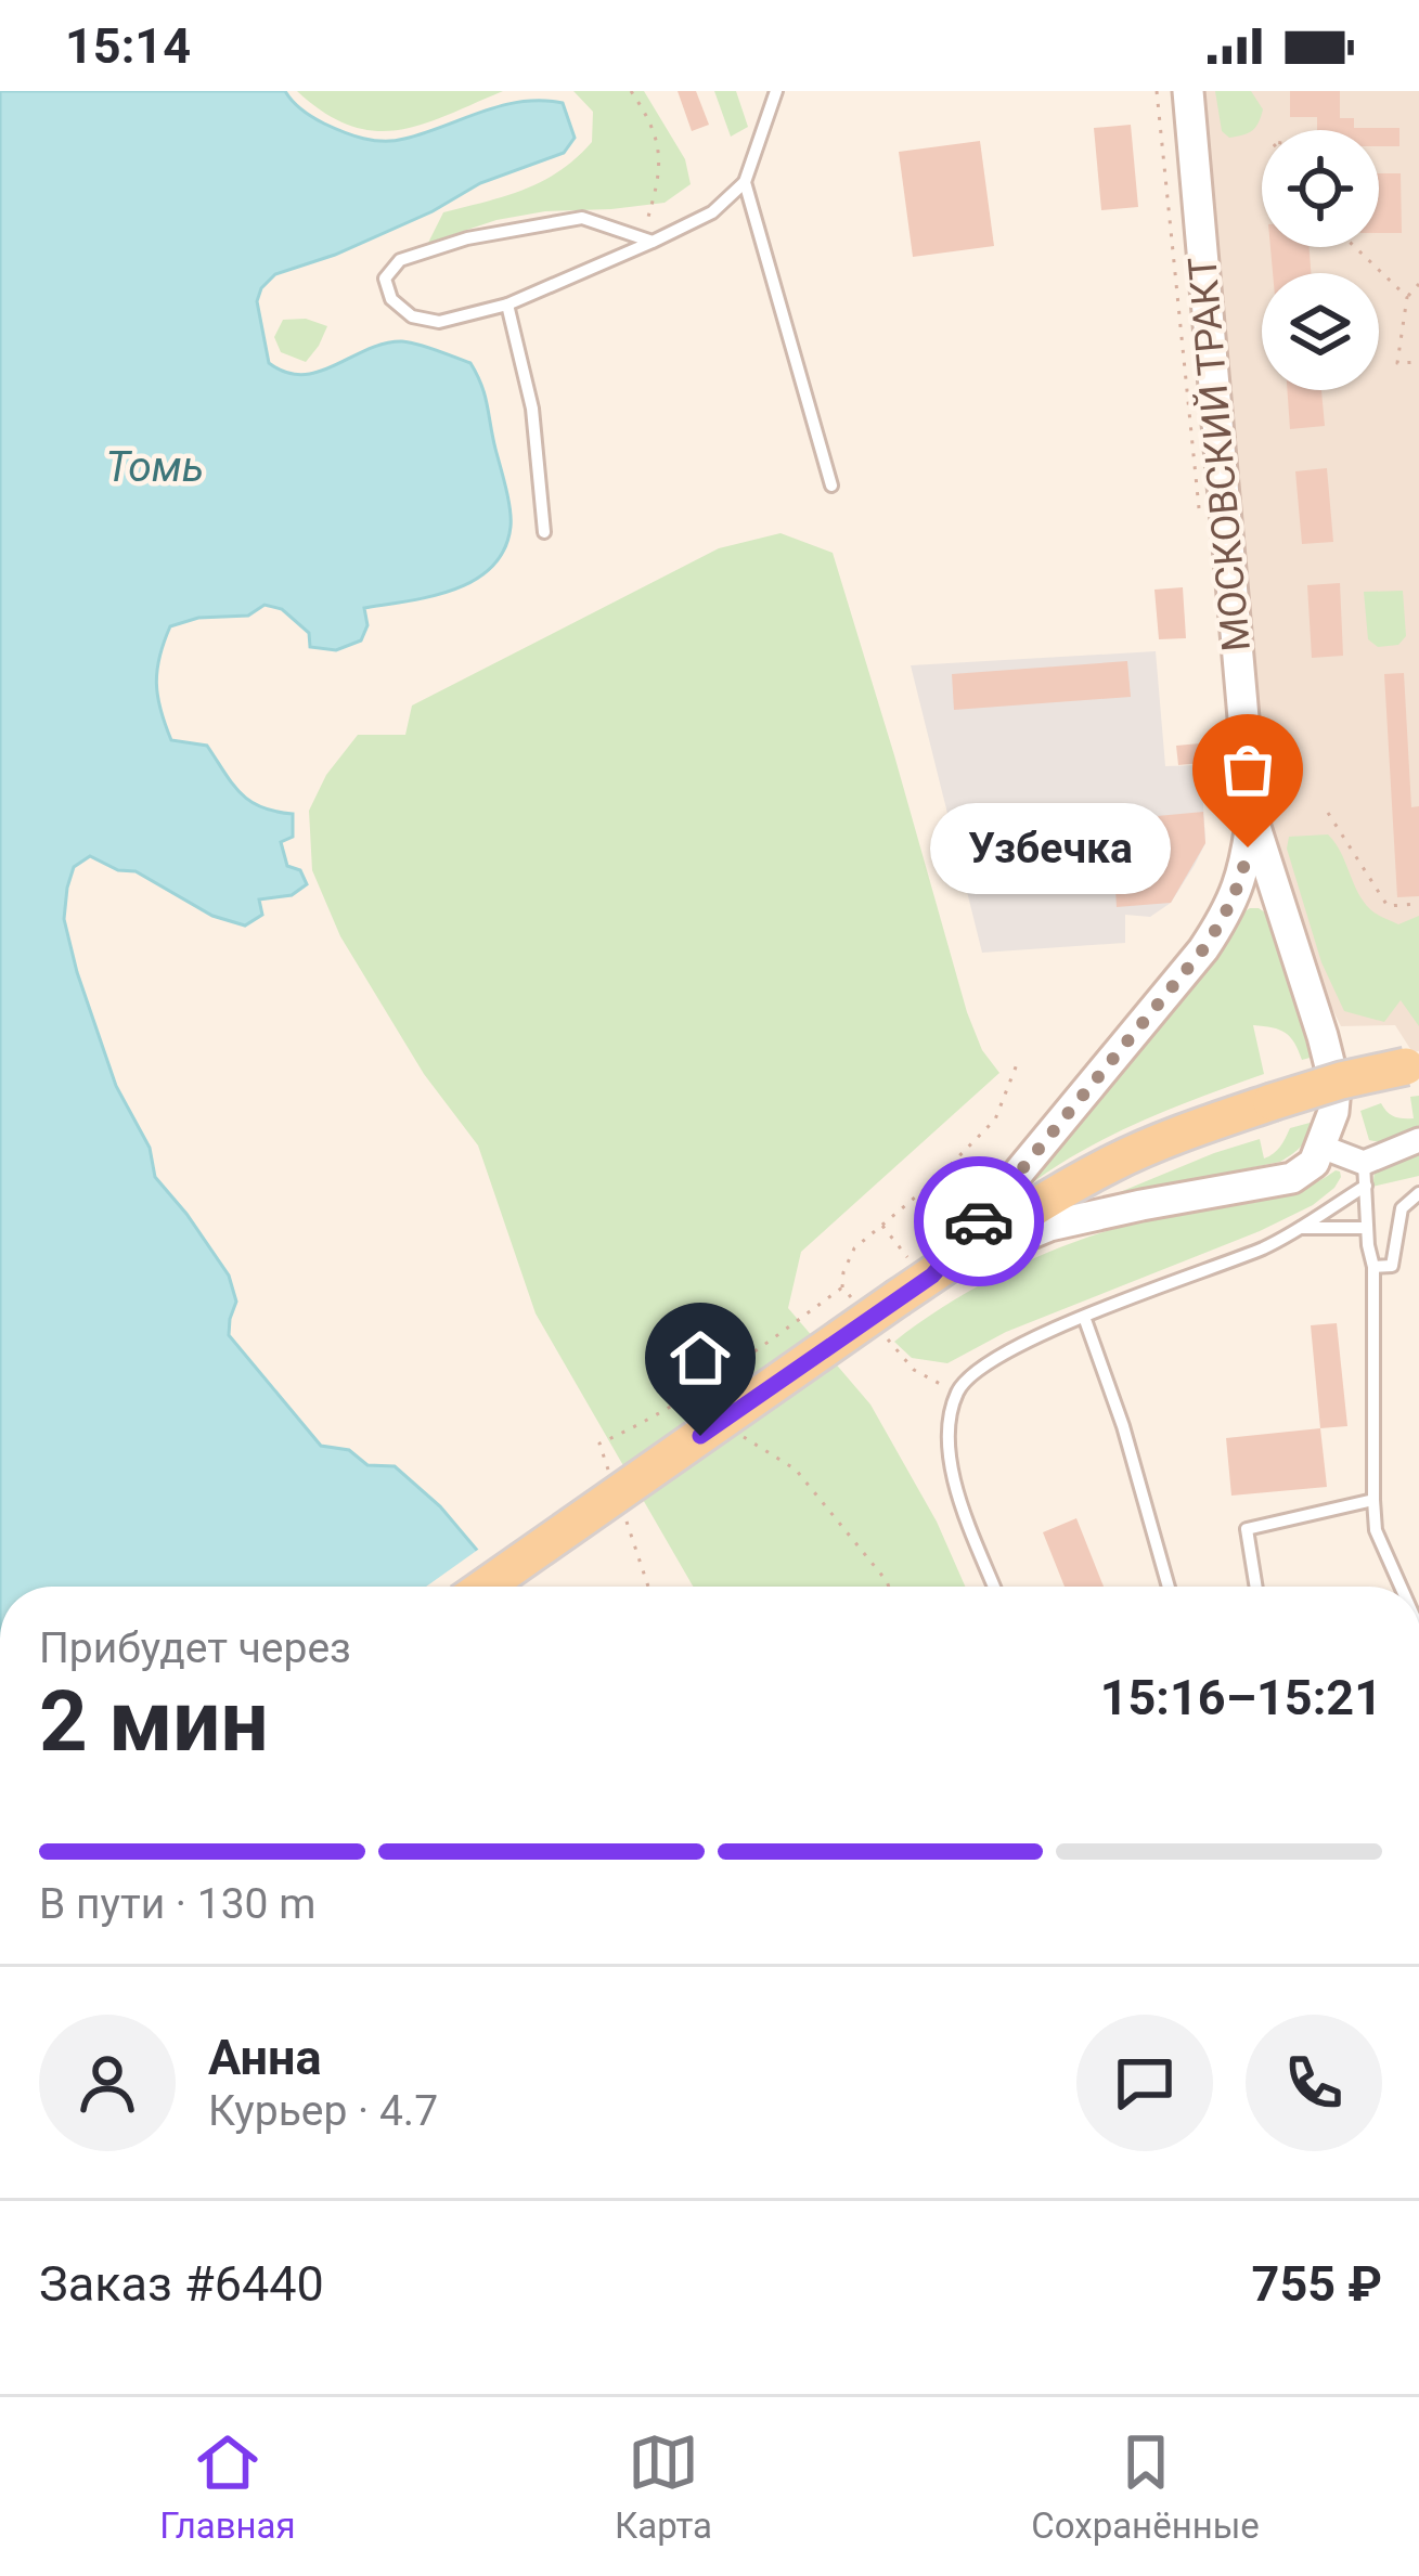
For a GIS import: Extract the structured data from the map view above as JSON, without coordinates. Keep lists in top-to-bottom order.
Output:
{
  "streets": {
    "main road": ["МОСКОВСКИЙ ТРАКТ"]
  },
  "water": ["Томь"],
  "places": ["Узбечка"],
  "page": {
    "status": "15:14",
    "bubble": "Узбечка",
    "heading": ["2 мин", "Прибудет через", "15:16–15:21"],
    "panel": [
      "Анна",
      "Курьер · 4.7",
      "Заказ #6440",
      "755 ₽"
    ],
    "bar": "В пути · 130 m",
    "tabs": ["Главная", "Карта", "Сохранённые"]
  }
}
